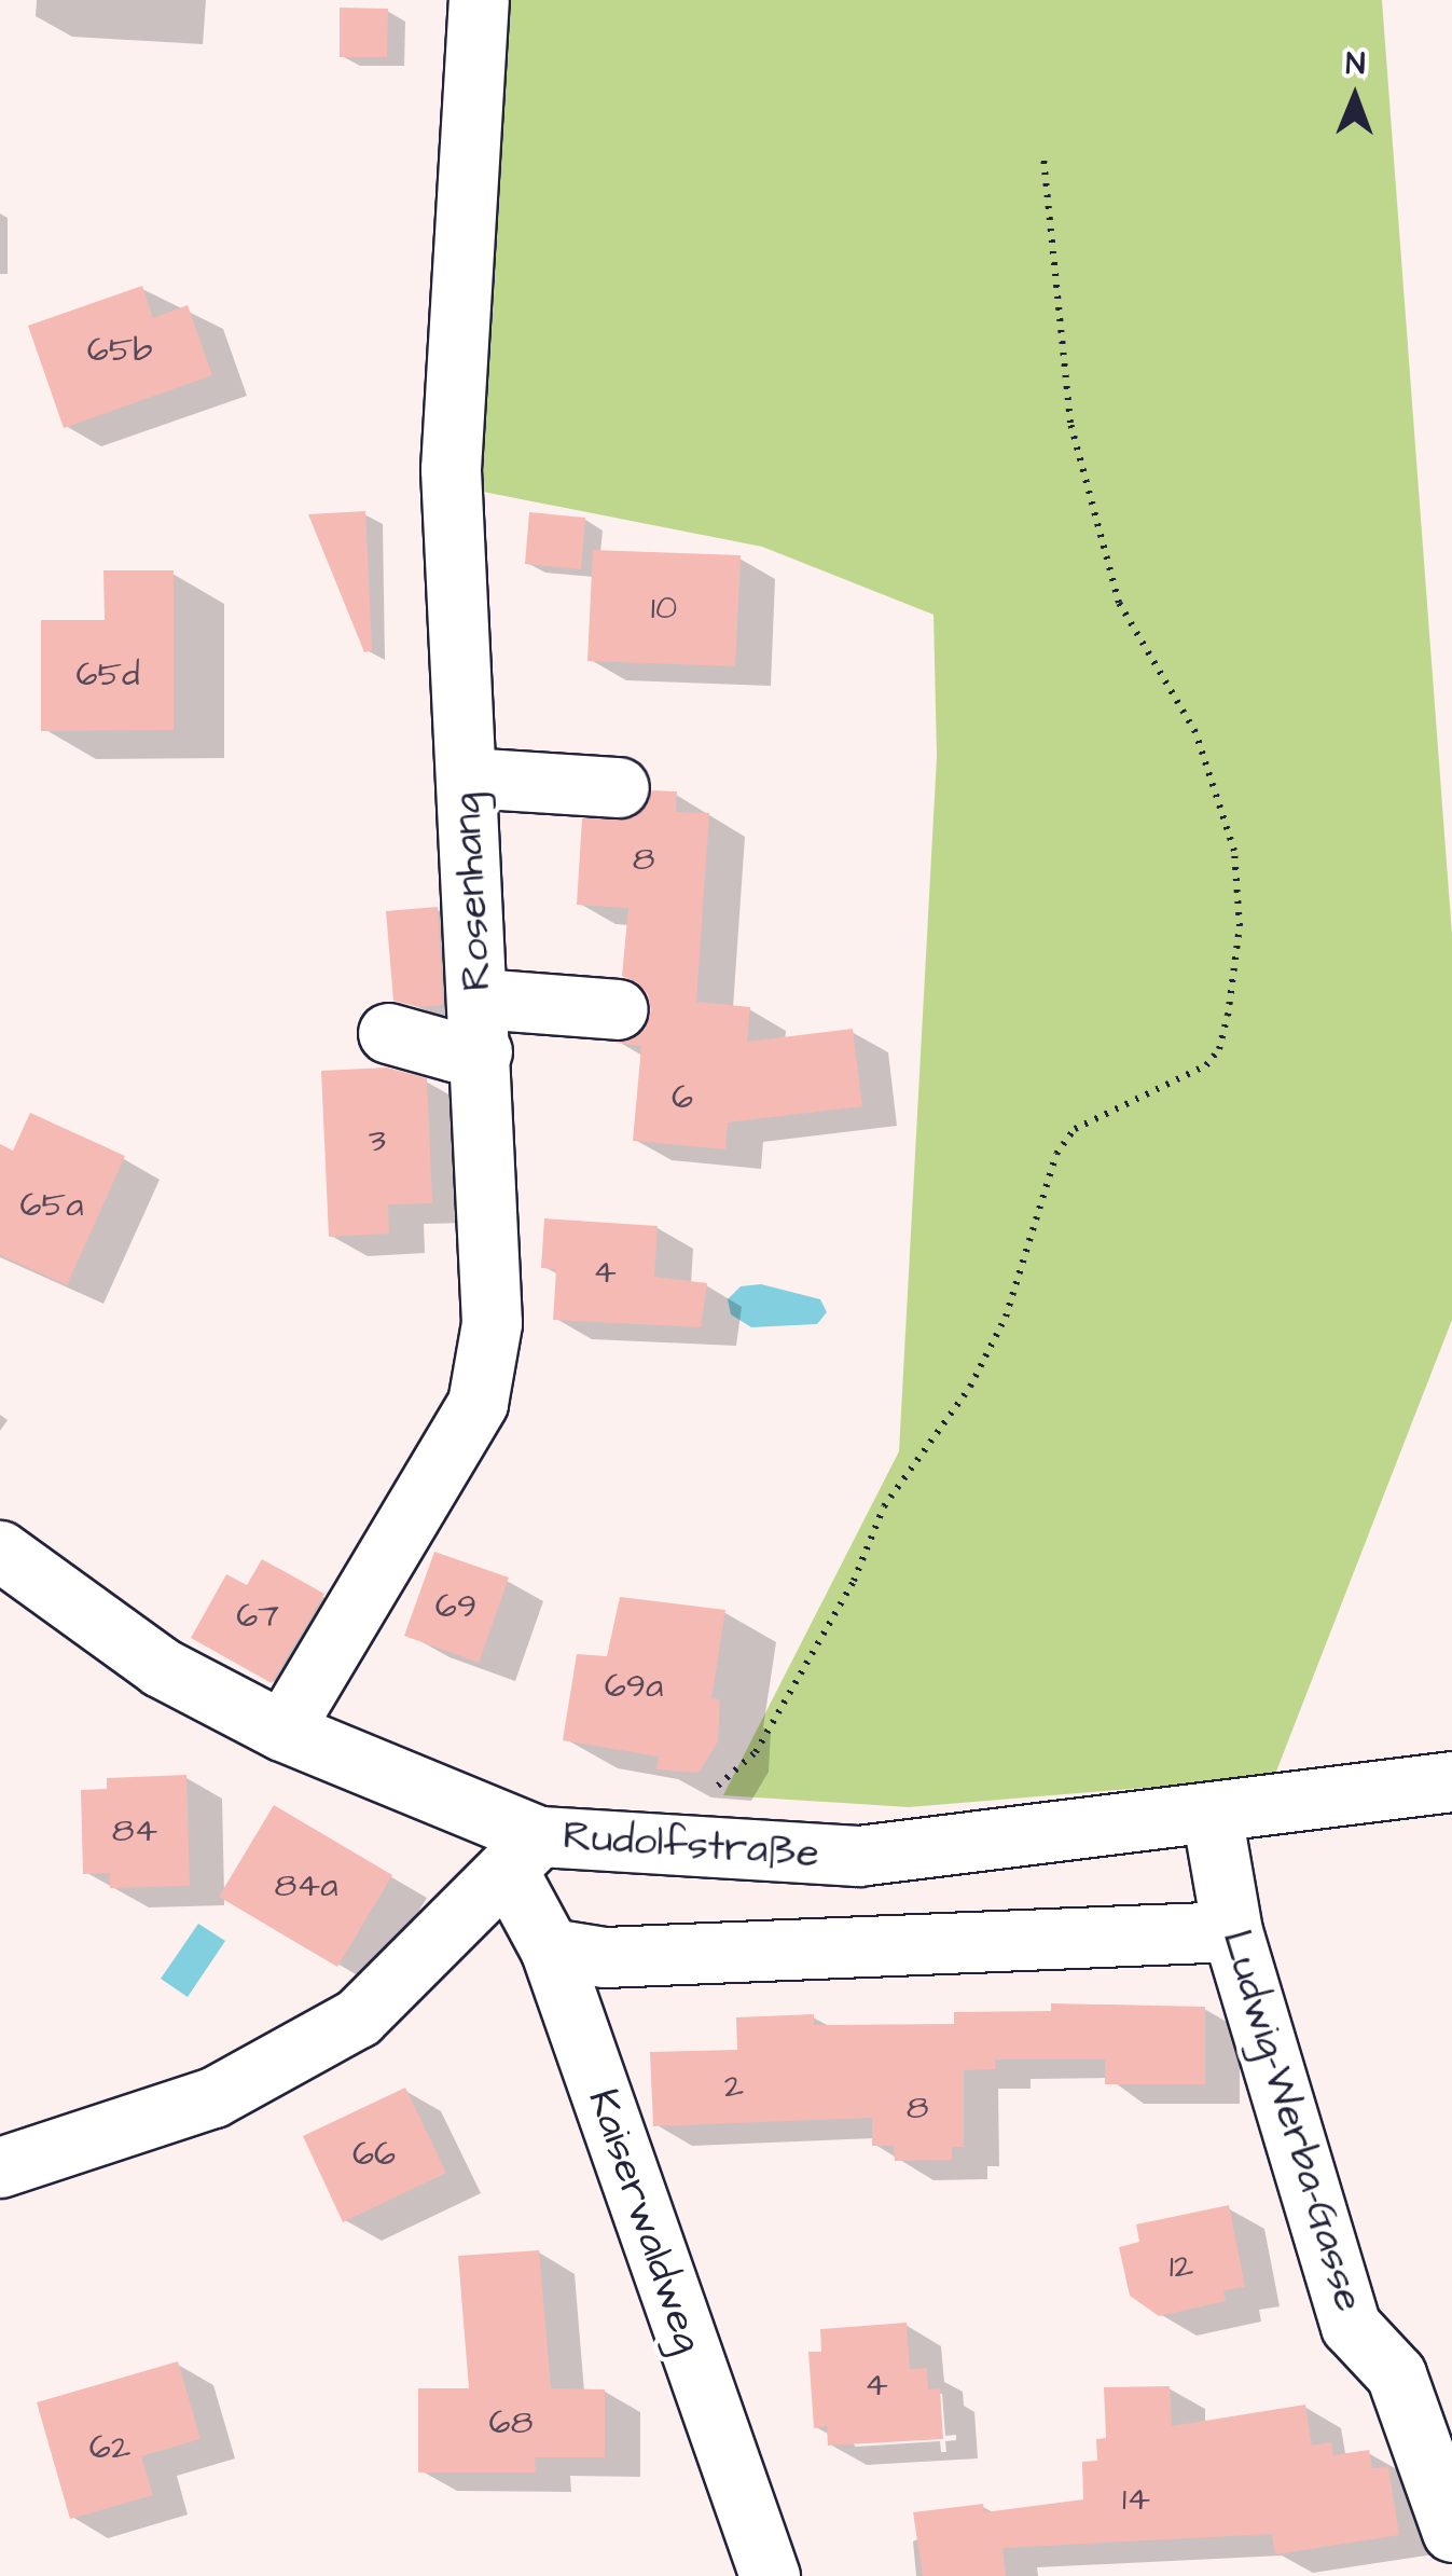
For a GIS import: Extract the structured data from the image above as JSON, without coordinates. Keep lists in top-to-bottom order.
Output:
{
  "streets": {
    "street": [
      "Rosenhang",
      "Rudolfstraße",
      "Ludwig-Werba-Gasse",
      "Kaiserwaldweg"
    ]
  },
  "crossings": [
    ["Rosenhang", "Rudolfstraße"],
    ["Rudolfstraße", "Ludwig-Werba-Gasse"],
    ["Rudolfstraße", "Kaiserwaldweg"]
  ],
  "house_numbers": [
    "65b",
    "10",
    "65d",
    "8",
    "6",
    "3",
    "65a",
    "4",
    "69",
    "67",
    "69a",
    "84",
    "84a",
    "2",
    "8",
    "66",
    "12",
    "4",
    "68",
    "62",
    "14"
  ],
  "north": "top"
}
